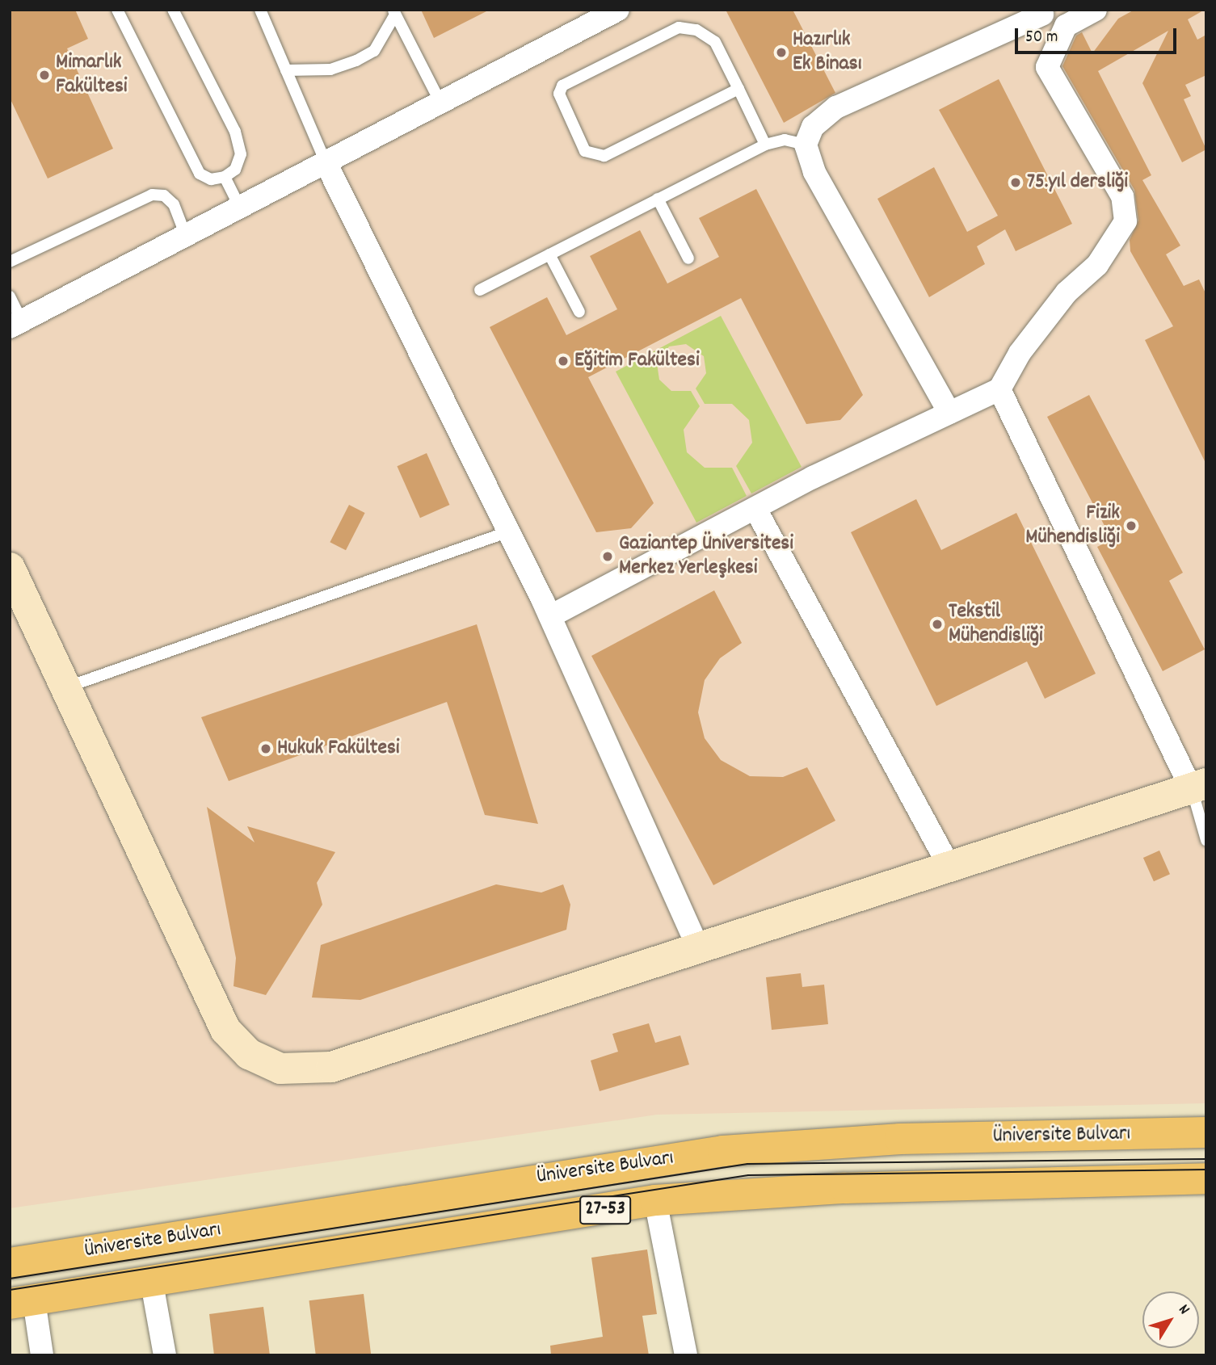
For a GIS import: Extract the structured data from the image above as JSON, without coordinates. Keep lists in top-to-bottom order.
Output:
{
  "streets": {
    "main road": ["Üniversite Bulvarı", "27-53"]
  },
  "places": [
    "Hazırlık Ek Binası",
    "Mimarlık Fakültesi",
    "75.yıl dersliği",
    "Eğitim Fakültesi",
    "Fizik Mühendisliği",
    "Gaziantep Üniversitesi Merkez Yerleşkesi",
    "Tekstil Mühendisliği",
    "Hukuk Fakültesi"
  ],
  "scale_bar": "50 m",
  "north": "top right"
}
